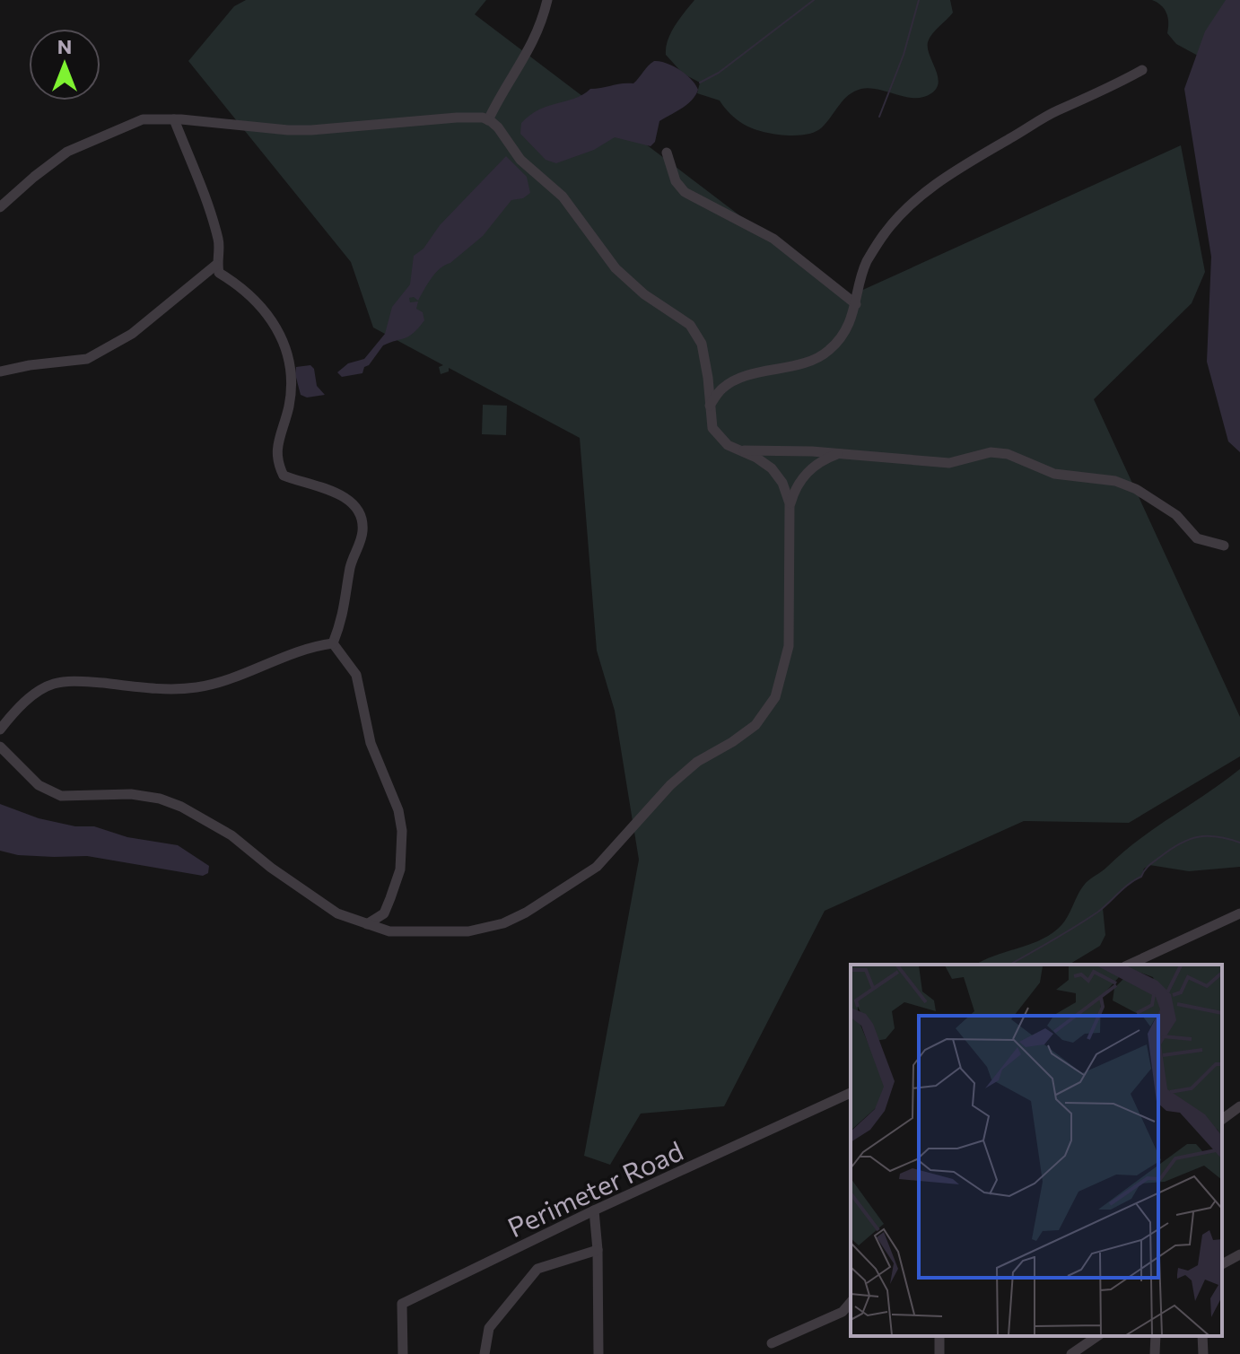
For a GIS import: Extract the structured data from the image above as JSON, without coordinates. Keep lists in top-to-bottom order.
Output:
{
  "streets": {
    "street": ["Perimeter Road"]
  },
  "north": "top"
}
